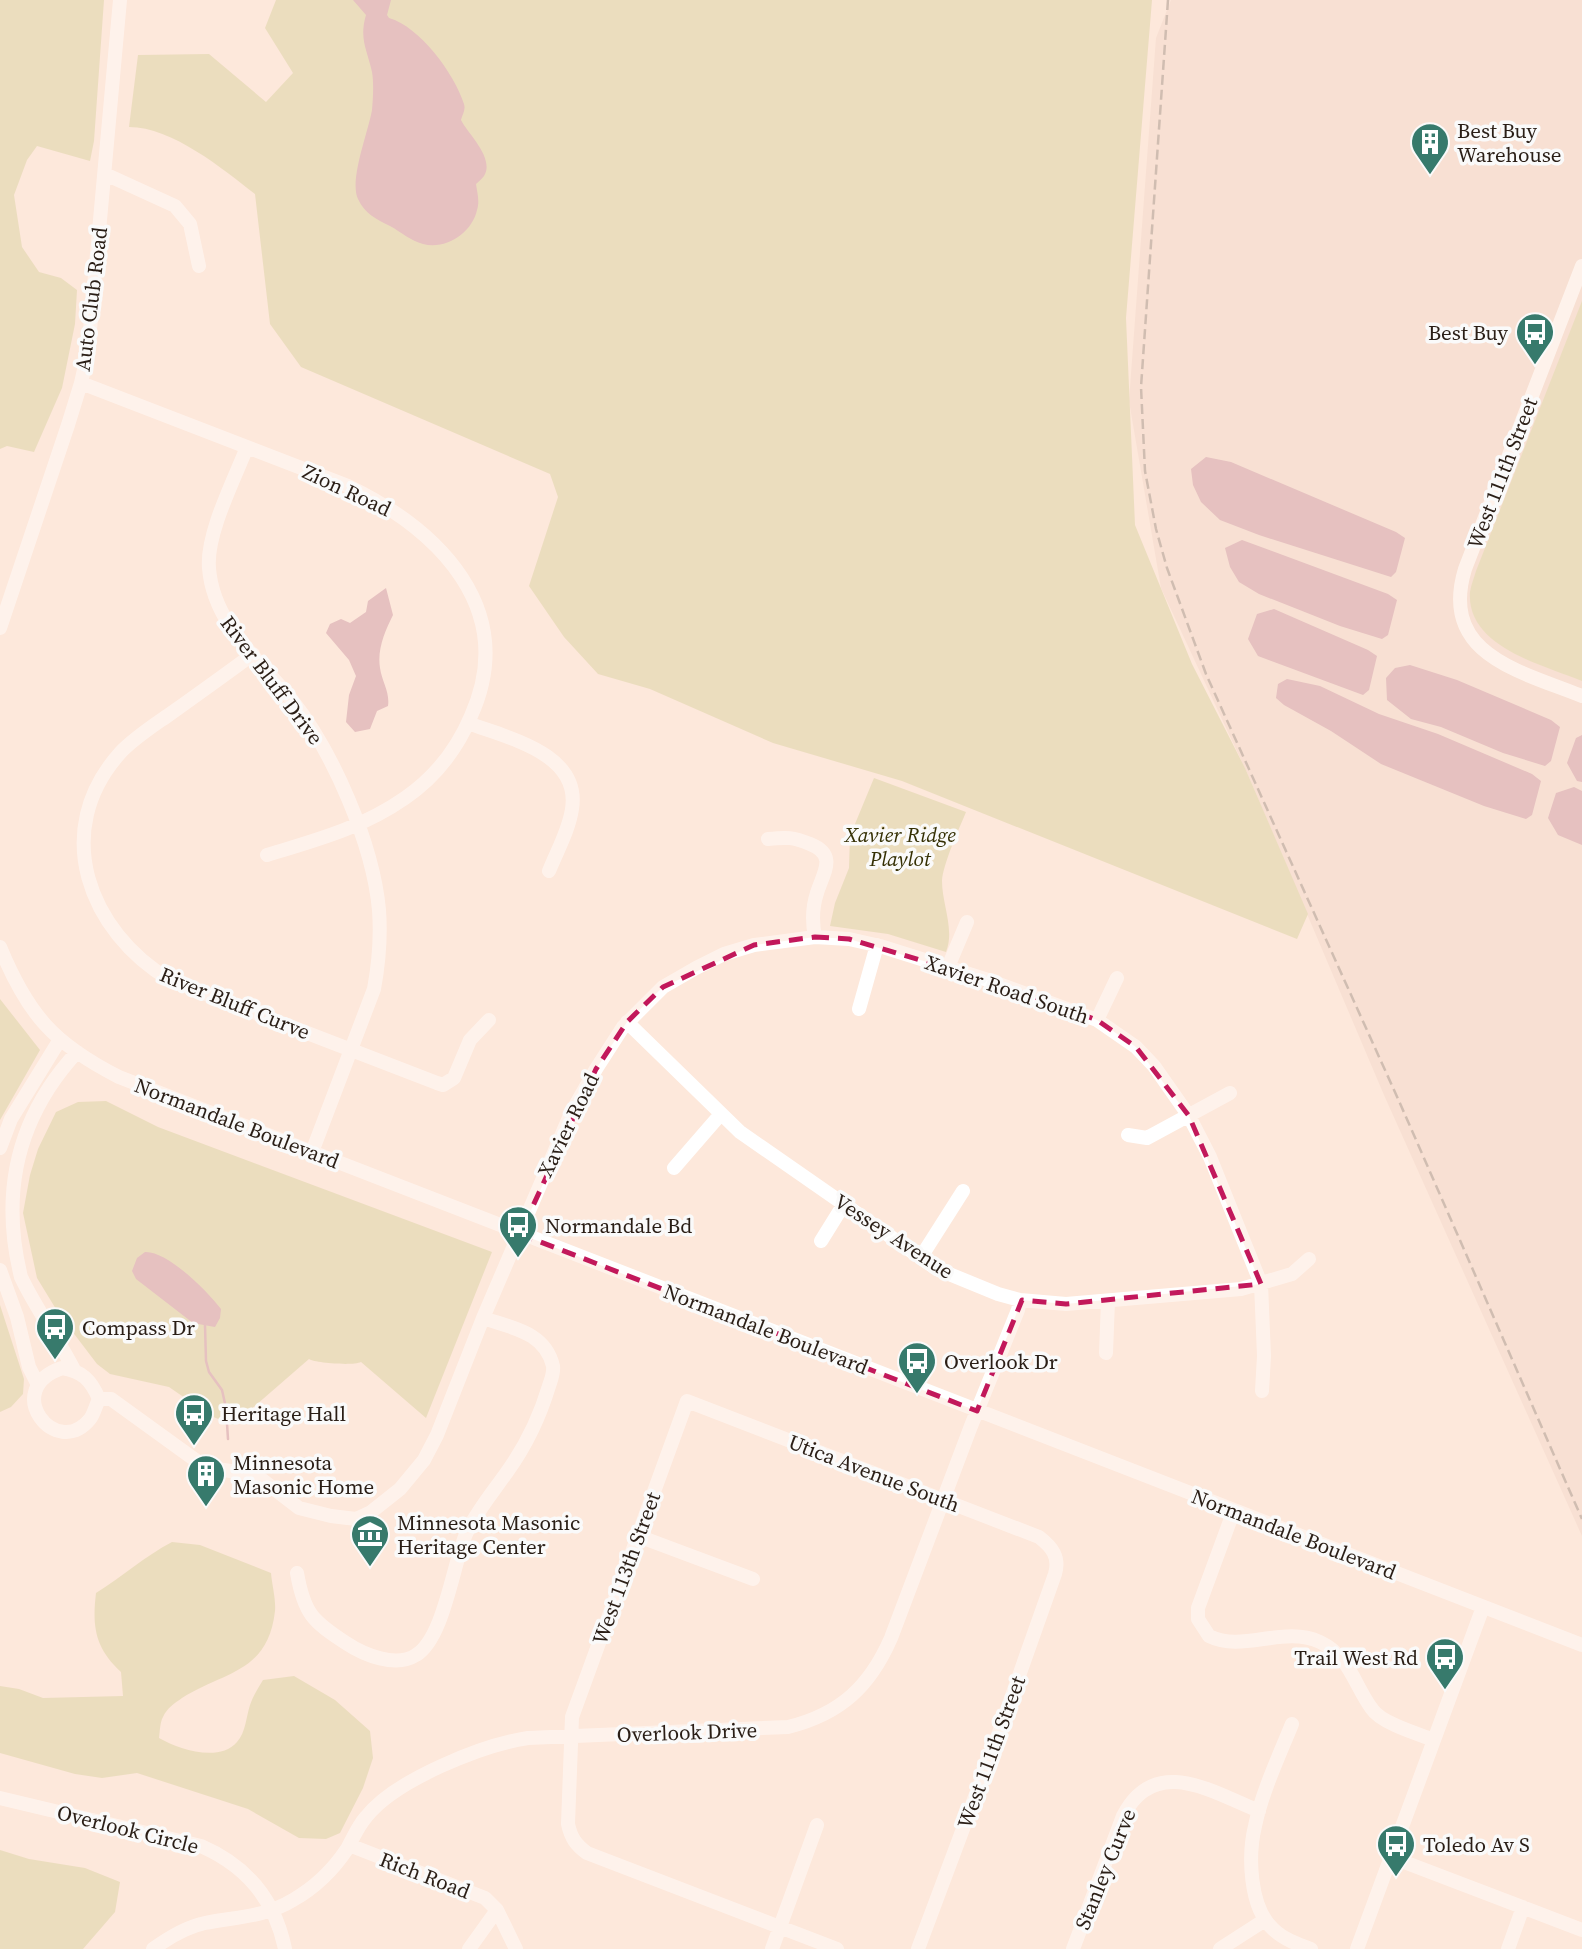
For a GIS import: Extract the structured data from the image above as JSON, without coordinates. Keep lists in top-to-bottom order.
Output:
{
  "streets": {
    "street": [
      "Auto Club Road",
      "West 111th Street",
      "Zion Road",
      "River Bluff Drive",
      "Xavier Road South",
      "River Bluff Curve",
      "Normandale Boulevard",
      "Xavier Road",
      "Vessey Avenue",
      "Utica Avenue South",
      "West 113th Street",
      "Overlook Drive",
      "Overlook Circle",
      "Stanley Curve",
      "Rich Road"
    ]
  },
  "crossings": [
    ["Auto Club Road", "Zion Road"],
    ["West 111th Street", "Utica Avenue South"],
    ["Zion Road", "River Bluff Drive"],
    ["River Bluff Drive", "River Bluff Curve"],
    ["River Bluff Drive", "Normandale Boulevard"],
    ["Xavier Road South", "Xavier Road"],
    ["Xavier Road South", "Vessey Avenue"],
    ["Normandale Boulevard", "Xavier Road"],
    ["Normandale Boulevard", "Overlook Drive"],
    ["Xavier Road", "Vessey Avenue"],
    ["Vessey Avenue", "Overlook Drive"],
    ["Utica Avenue South", "West 113th Street"],
    ["Utica Avenue South", "Overlook Drive"],
    ["West 113th Street", "Overlook Drive"],
    ["Overlook Drive", "Overlook Circle"],
    ["Overlook Drive", "Rich Road"]
  ],
  "parks": ["Xavier Ridge Playlot"],
  "places": {
    "building": ["Best Buy Warehouse", "Minnesota Masonic Home"],
    "bus stop": [
      "Best Buy",
      "Normandale Bd",
      "Compass Dr",
      "Overlook Dr",
      "Heritage Hall",
      "Trail West Rd",
      "Toledo Av S"
    ],
    "museum": ["Minnesota Masonic Heritage Center"]
  }
}
